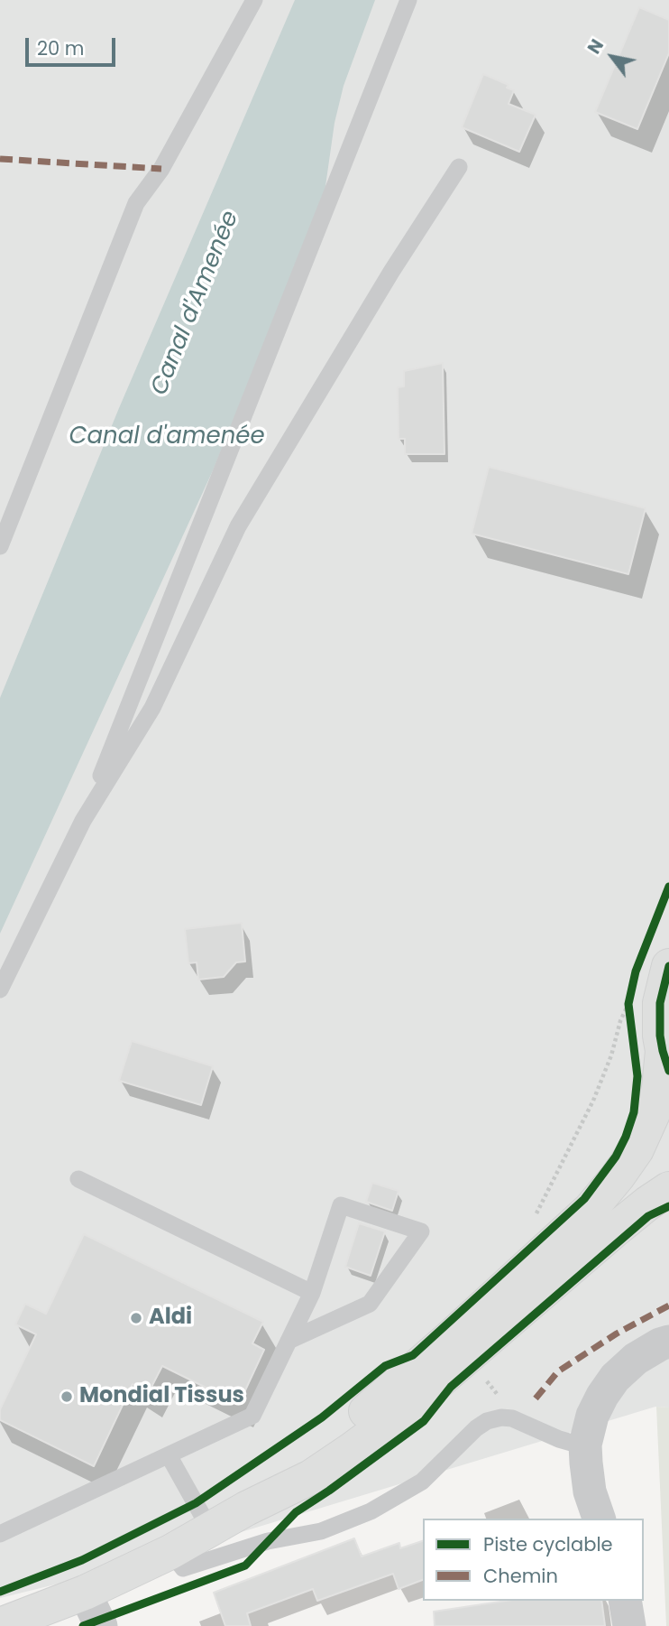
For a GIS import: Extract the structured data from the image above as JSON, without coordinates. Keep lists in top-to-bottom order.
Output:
{
  "water": ["Canal d'Amenée", "Canal d'amenée"],
  "places": ["Aldi", "Mondial Tissus"],
  "legend": ["Piste cyclable", "Chemin"],
  "scale_bar": "20 m",
  "north": "top left"
}
